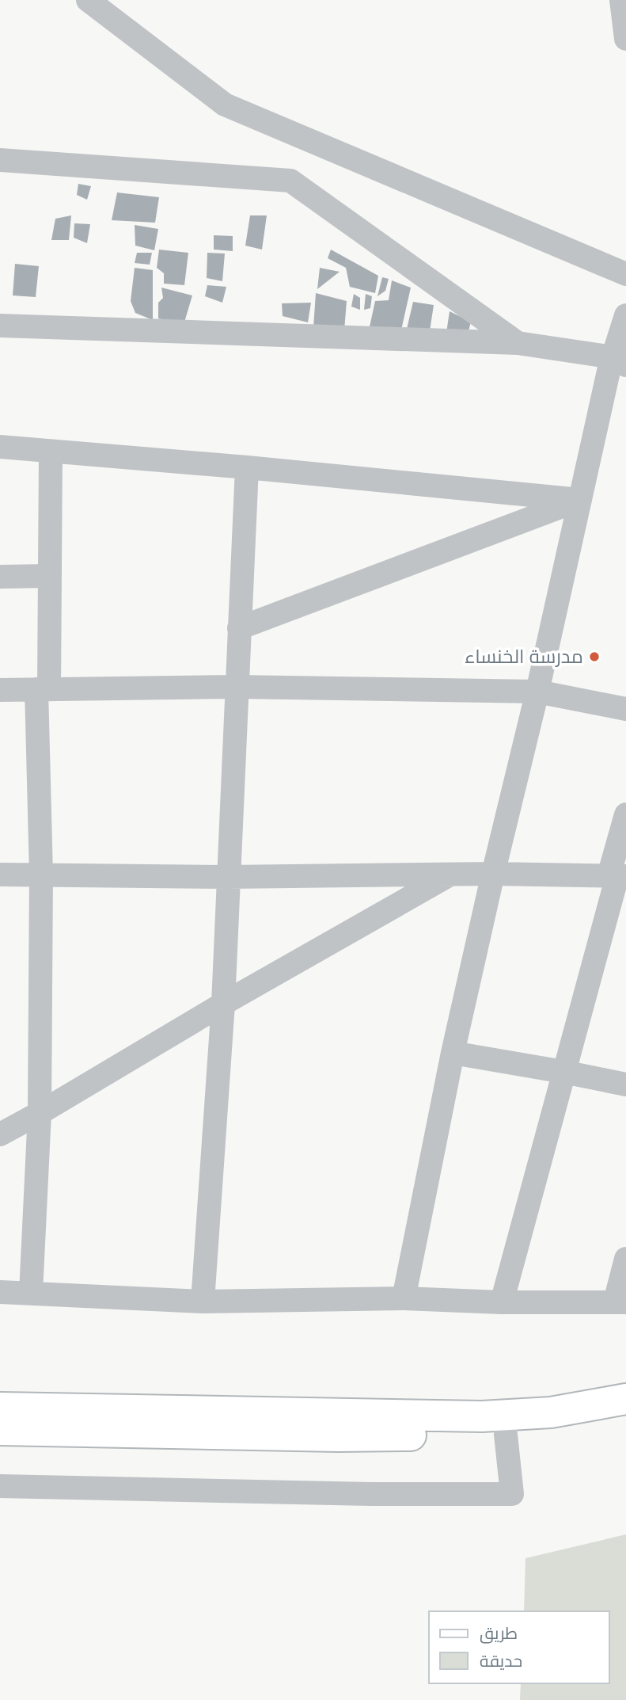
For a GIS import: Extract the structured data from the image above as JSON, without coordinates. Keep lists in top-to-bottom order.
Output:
{
  "places": ["مدرسة الخنساء"],
  "legend": ["طريق", "حديقة"]
}
